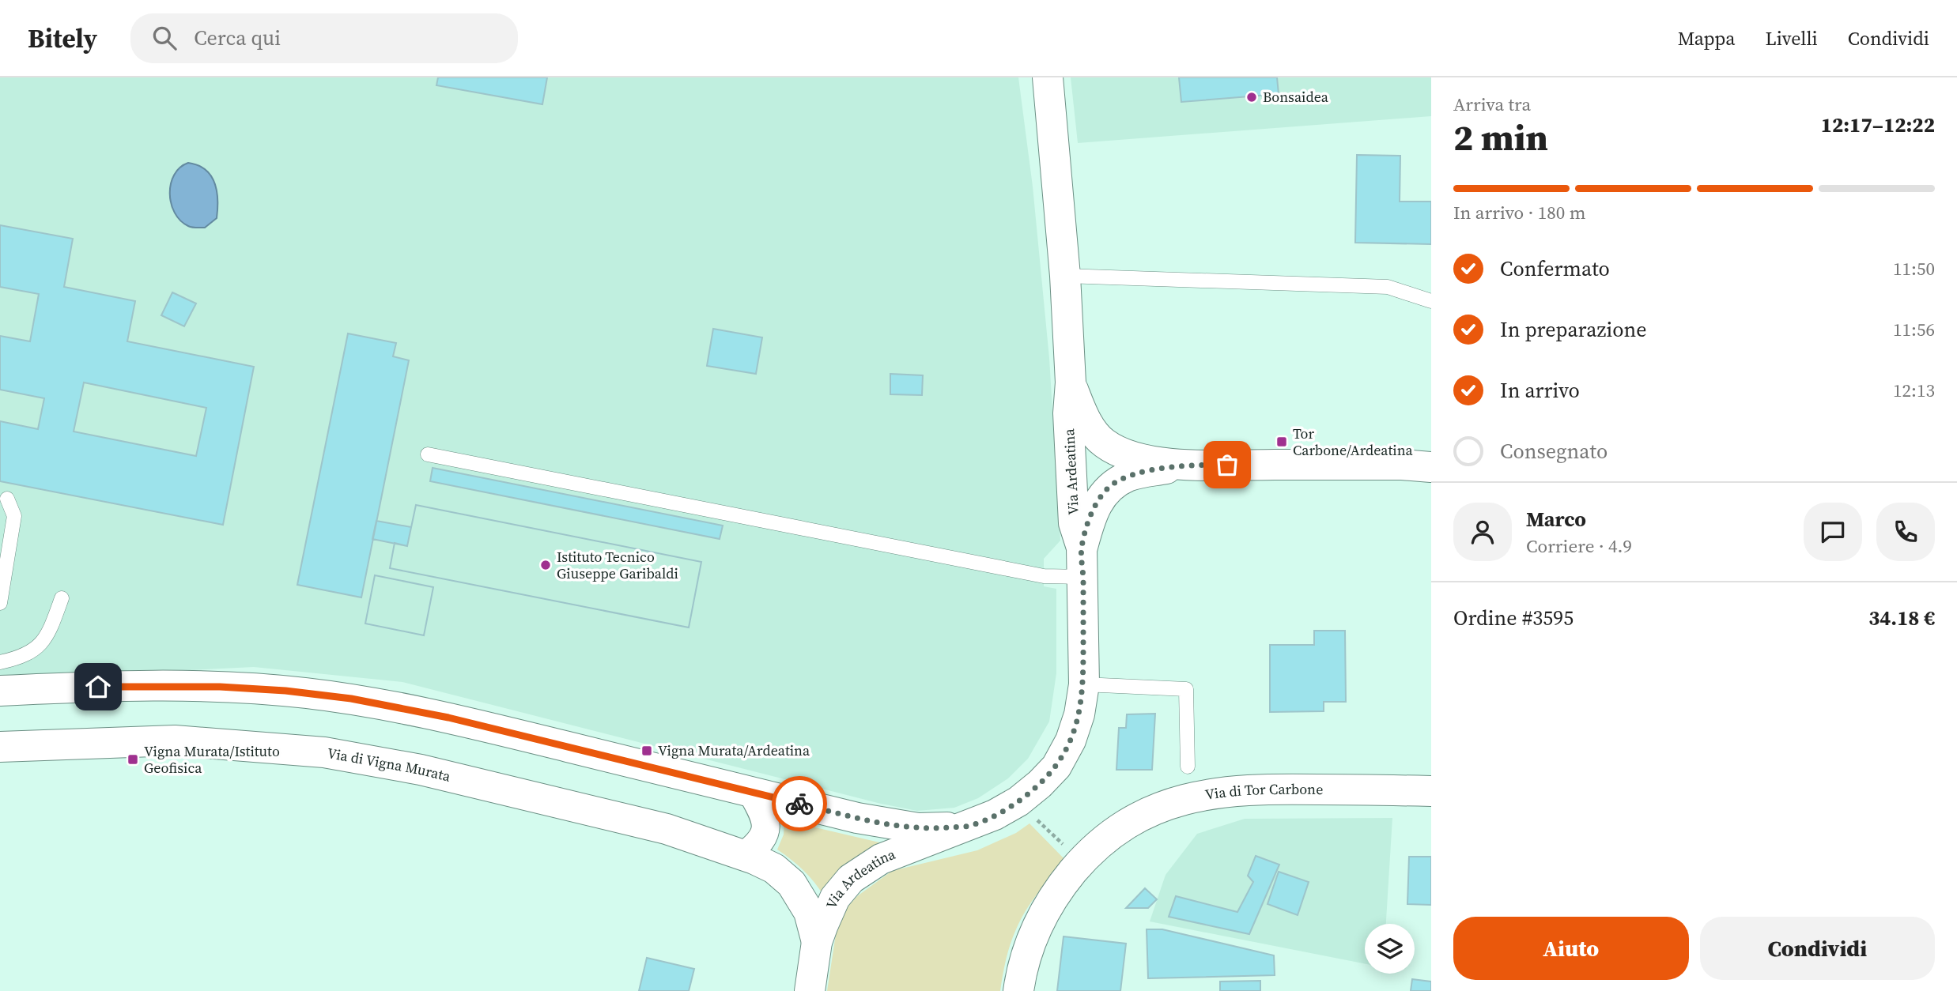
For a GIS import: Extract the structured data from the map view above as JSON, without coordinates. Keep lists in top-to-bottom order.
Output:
{
  "streets": {
    "main road": ["Via Ardeatina", "Via di Vigna Murata", "Via di Tor Carbone"]
  },
  "crossings": [
    ["Via Ardeatina", "Via di Vigna Murata"]
  ],
  "places": {
    "other": ["Bonsaidea", "Istituto Tecnico Giuseppe Garibaldi"],
    "transit": ["Tor Carbone/Ardeatina", "Vigna Murata/Ardeatina", "Vigna Murata/Istituto Geofisica"]
  },
  "page": {
    "header": "Bitely",
    "search": "Cerca qui",
    "nav": ["Mappa", "Livelli", "Condividi"],
    "heading": ["2 min", "Arriva tra", "12:17–12:22"],
    "panel": [
      "Marco",
      "Corriere · 4.9",
      "Ordine #3595",
      "34.18 €"
    ],
    "bar": "In arrivo · 180 m",
    "list": [
      ["Confermato", "11:50"],
      ["In preparazione", "11:56"],
      ["In arrivo", "12:13"],
      "Consegnato"
    ],
    "buttons": ["Aiuto", "Condividi"]
  }
}
